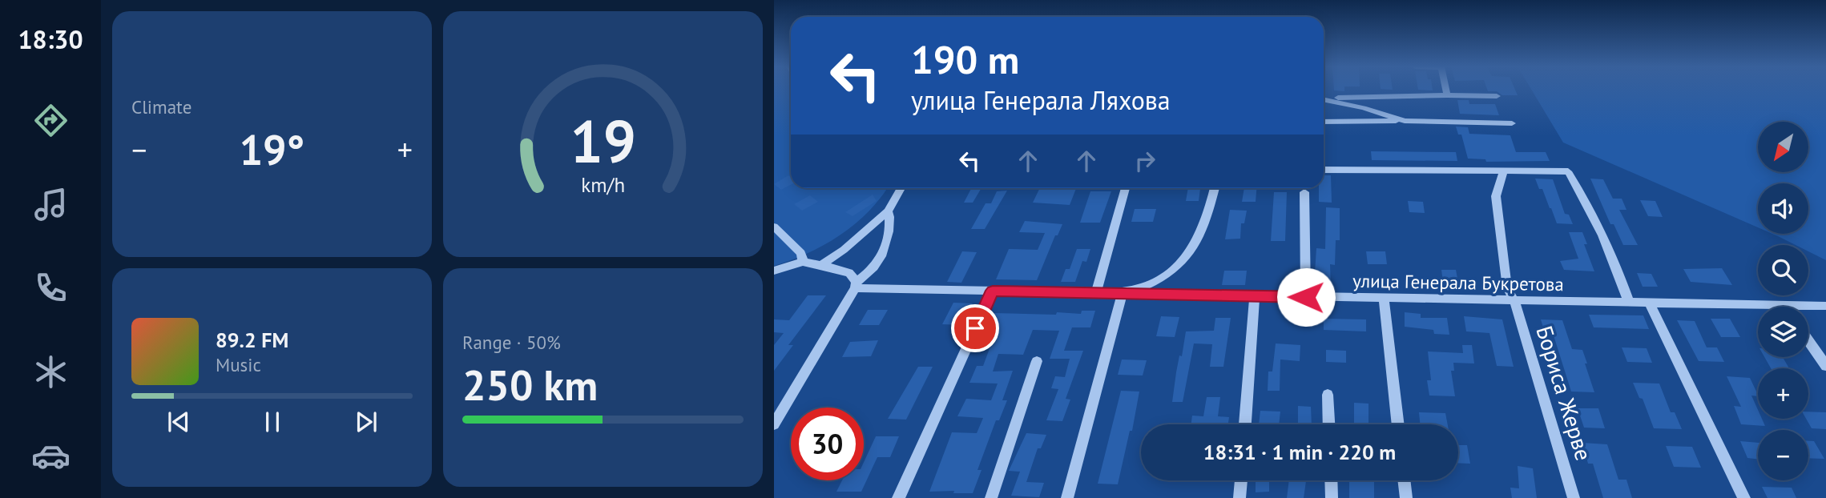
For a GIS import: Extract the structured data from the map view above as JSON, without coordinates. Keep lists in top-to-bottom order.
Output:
{
  "streets": {
    "street": ["улица Генерала Букретова", "Бориса Жерве"]
  },
  "crossings": [
    ["улица Генерала Букретова", "Бориса Жерве"]
  ],
  "north": "bottom left",
  "page": {
    "tabs": "18:30",
    "tile": [
      "Climate",
      ["Range · 50%", "250 km"]
    ],
    "turn": ["190 m", "улица Генерала Ляхова"],
    "map_buttons": ["+", "−"],
    "heat": ["−", "19°", "+"],
    "song": ["89.2 FM", "Music"],
    "limit": "30",
    "trip": "18:31 · 1 min · 220 m",
    "gauge": ["19", "km/h"]
  }
}
